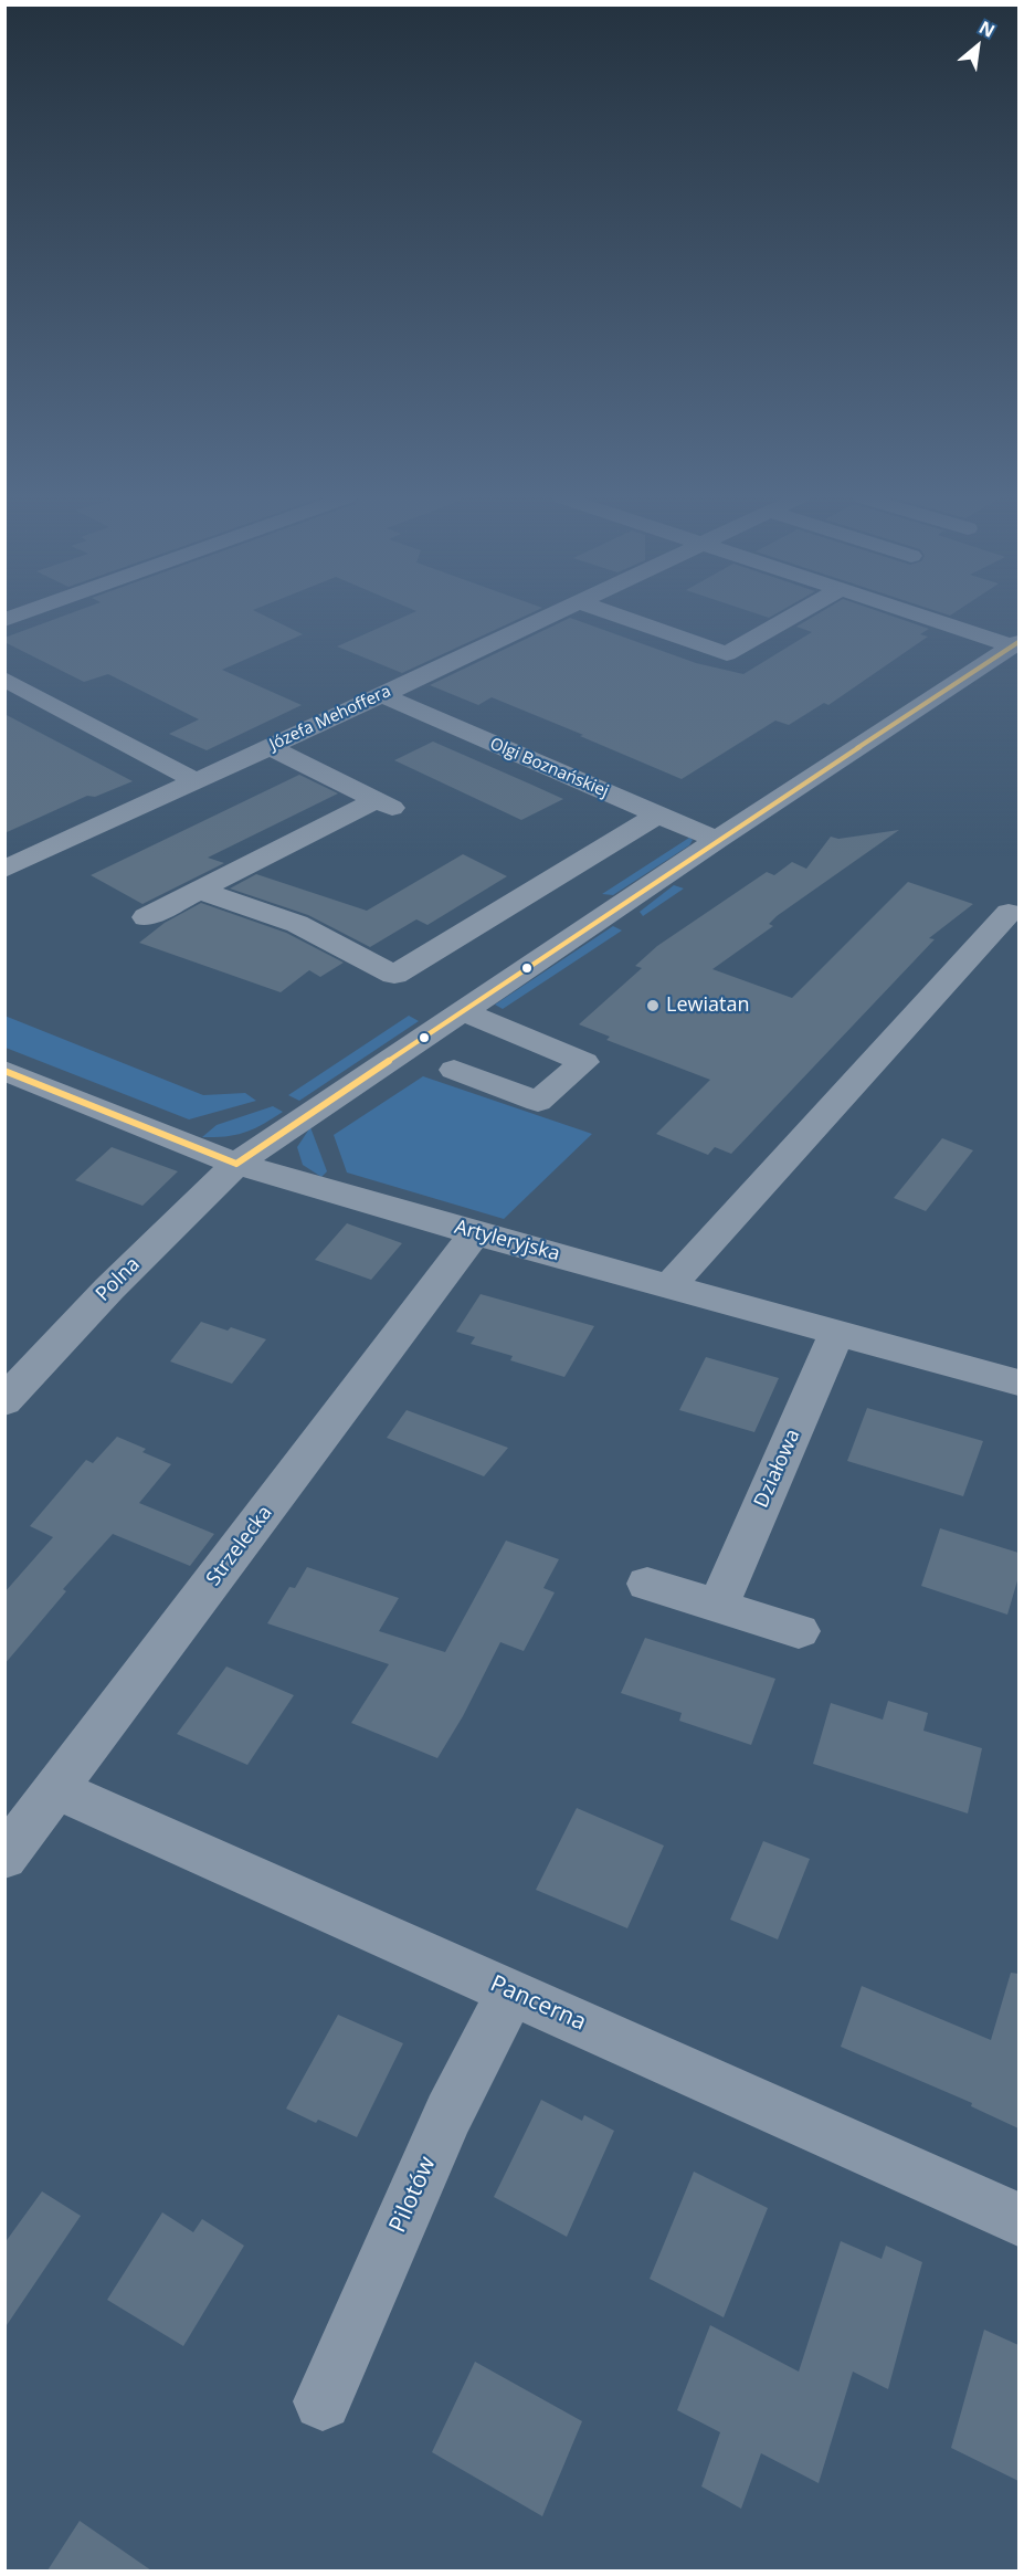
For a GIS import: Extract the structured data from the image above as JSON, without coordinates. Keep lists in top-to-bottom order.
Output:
{
  "streets": {
    "street": [
      "Józefa Mehoffera",
      "Olgi Boznańskiej",
      "Artyleryjska",
      "Polna",
      "Działowa",
      "Strzelecka",
      "Pancerna",
      "Pilotów"
    ]
  },
  "crossings": [
    ["Józefa Mehoffera", "Olgi Boznańskiej"],
    ["Olgi Boznańskiej", "Polna"],
    ["Artyleryjska", "Polna"],
    ["Artyleryjska", "Działowa"],
    ["Artyleryjska", "Strzelecka"],
    ["Strzelecka", "Pancerna"],
    ["Pancerna", "Pilotów"]
  ],
  "places": ["Lewiatan"],
  "north": "top right"
}
